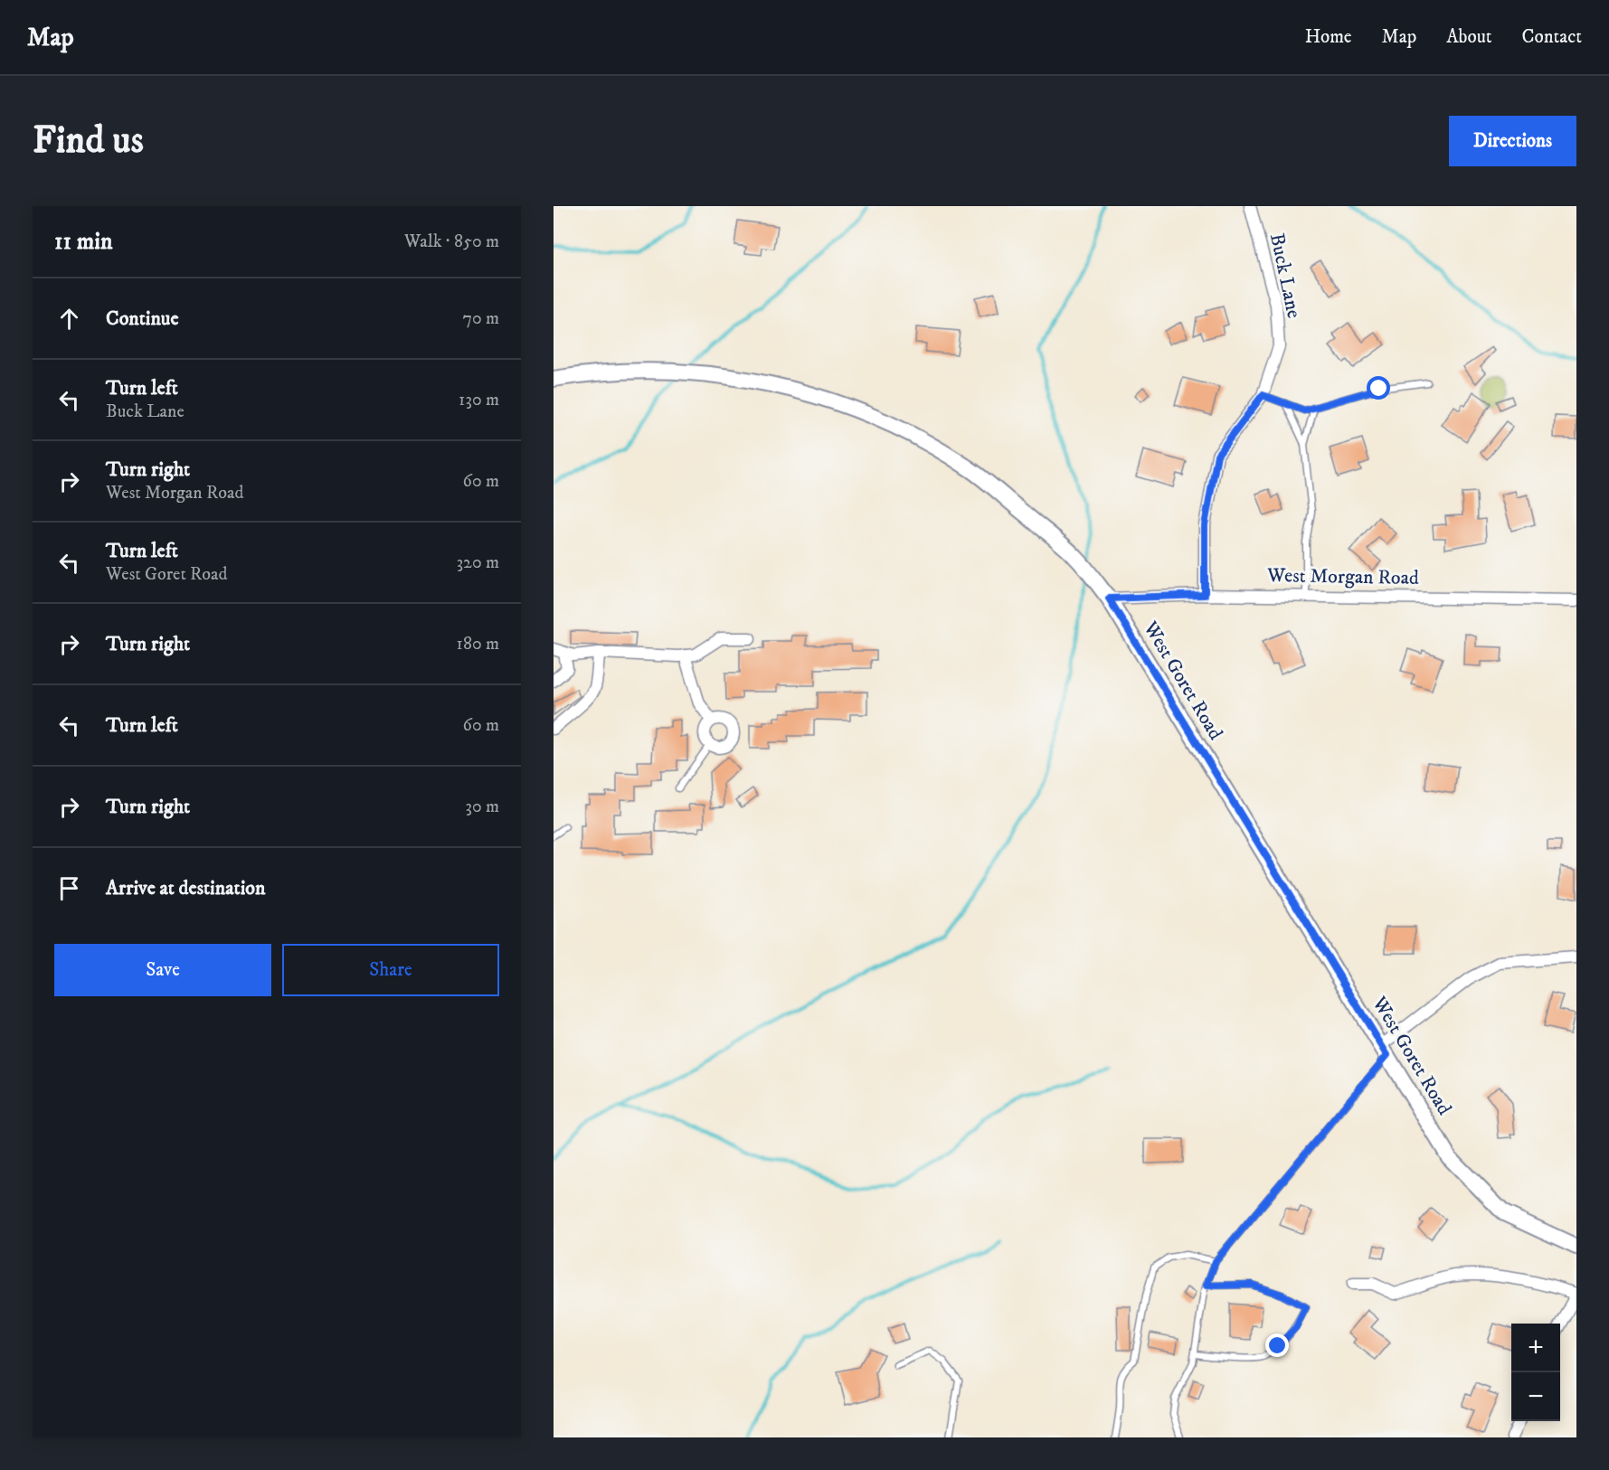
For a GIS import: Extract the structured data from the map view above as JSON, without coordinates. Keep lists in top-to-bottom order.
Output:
{
  "streets": {
    "street": ["Buck Lane", "West Morgan Road", "West Goret Road"]
  },
  "crossings": [
    ["Buck Lane", "West Morgan Road"],
    ["West Morgan Road", "West Goret Road"]
  ],
  "page": {
    "header": "Map",
    "nav": [
      "Home",
      "Map",
      "About",
      "Contact"
    ],
    "buttons": [
      "Directions",
      ["Save", "Share"]
    ],
    "title": "Find us",
    "heading": ["11 min", "Walk · 850 m"],
    "list": [
      ["Continue", "70 m"],
      ["Turn left", "Buck Lane", "130 m"],
      ["Turn right", "West Morgan Road", "60 m"],
      ["Turn left", "West Goret Road", "320 m"],
      ["Turn right", "180 m"],
      ["Turn left", "60 m"],
      ["Turn right", "30 m"],
      "Arrive at destination"
    ],
    "map_buttons": ["+", "−"]
  }
}
